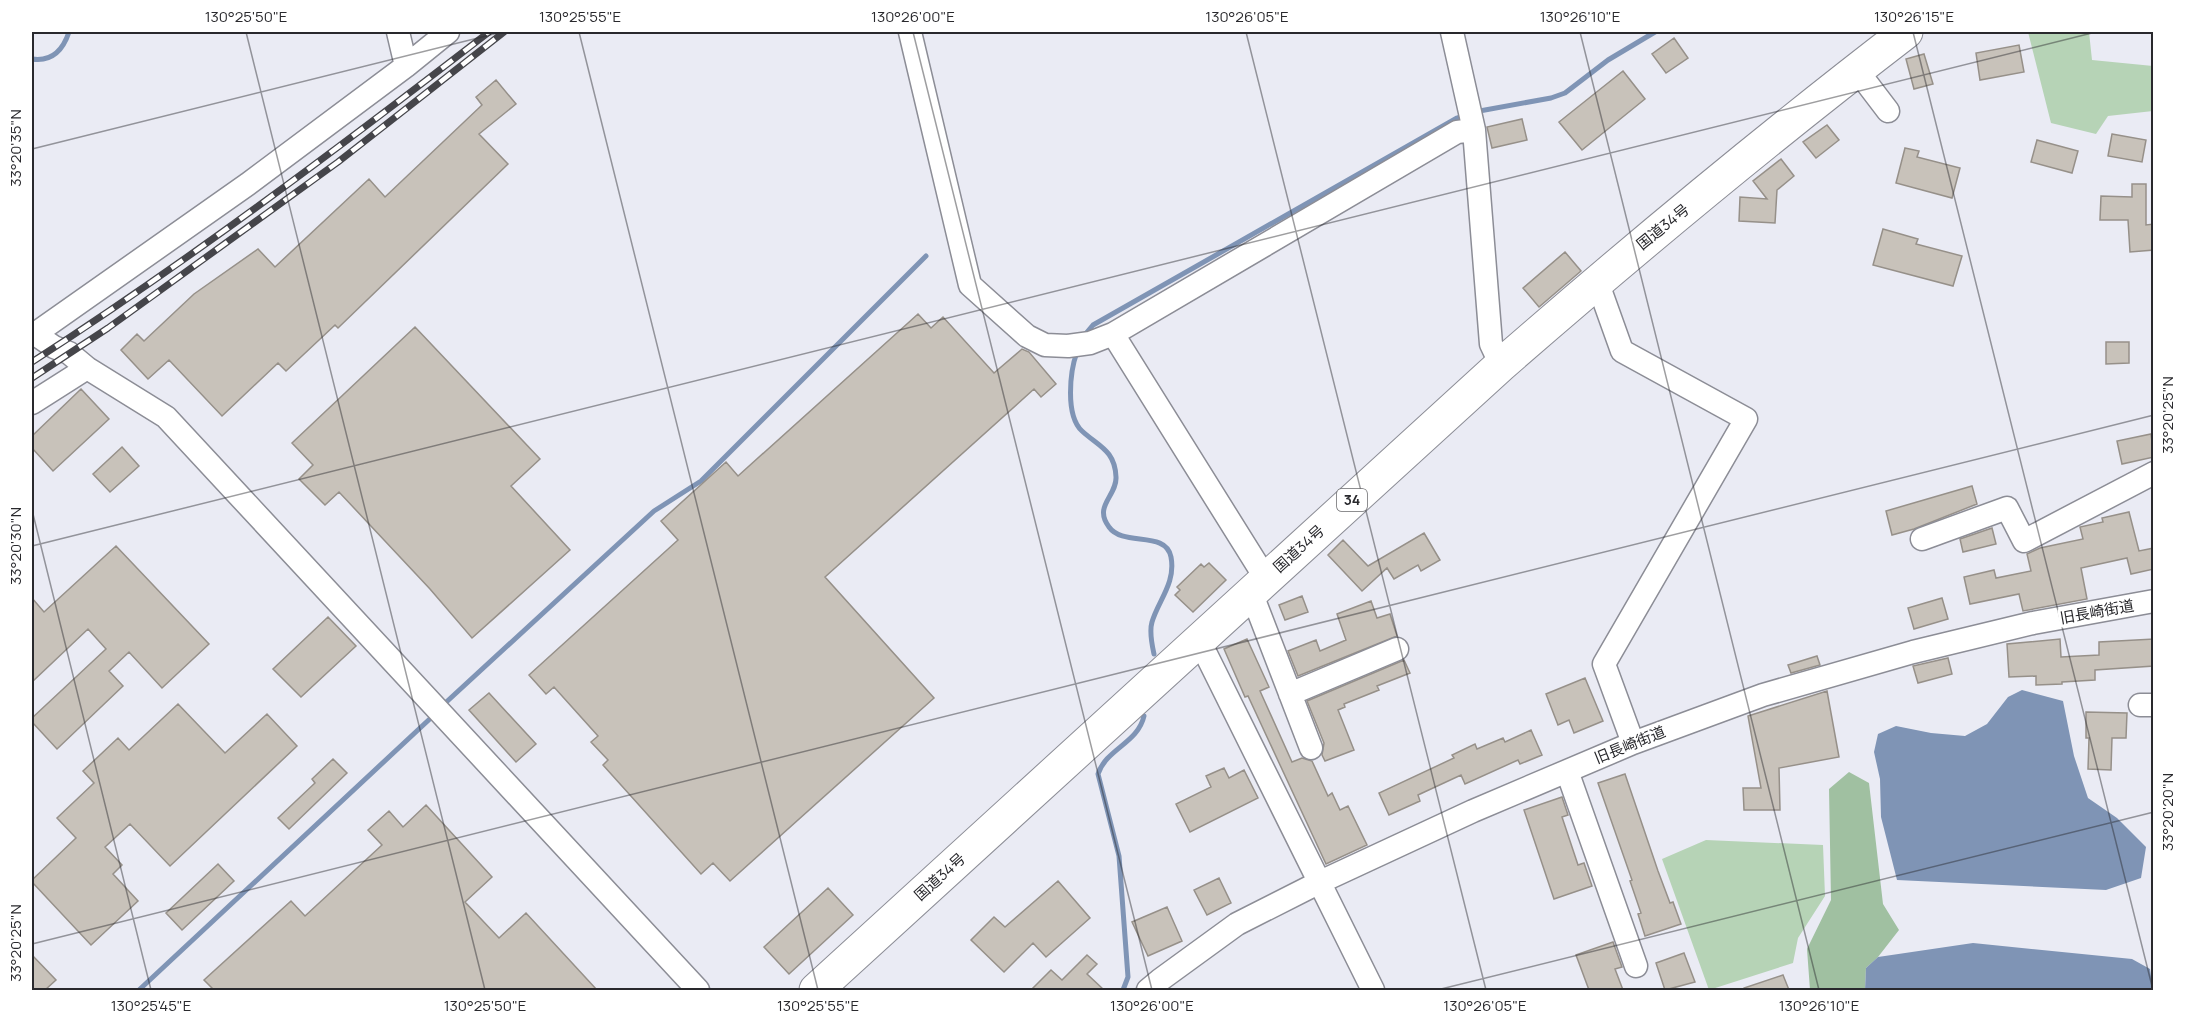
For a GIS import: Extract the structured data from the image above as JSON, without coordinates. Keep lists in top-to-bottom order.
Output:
{
  "streets": {
    "highway": ["国道34号", "34"],
    "street": ["旧長崎街道"]
  },
  "coordinates": [
    "130°25'50\"E",
    "130°25'55\"E",
    "130°26'00\"E",
    "130°26'05\"E",
    "130°26'10\"E",
    "130°26'15\"E",
    "33°20'35\"N",
    "33°20'25\"N",
    "33°20'30\"N",
    "33°20'20\"N",
    "130°25'45\"E"
  ]
}
